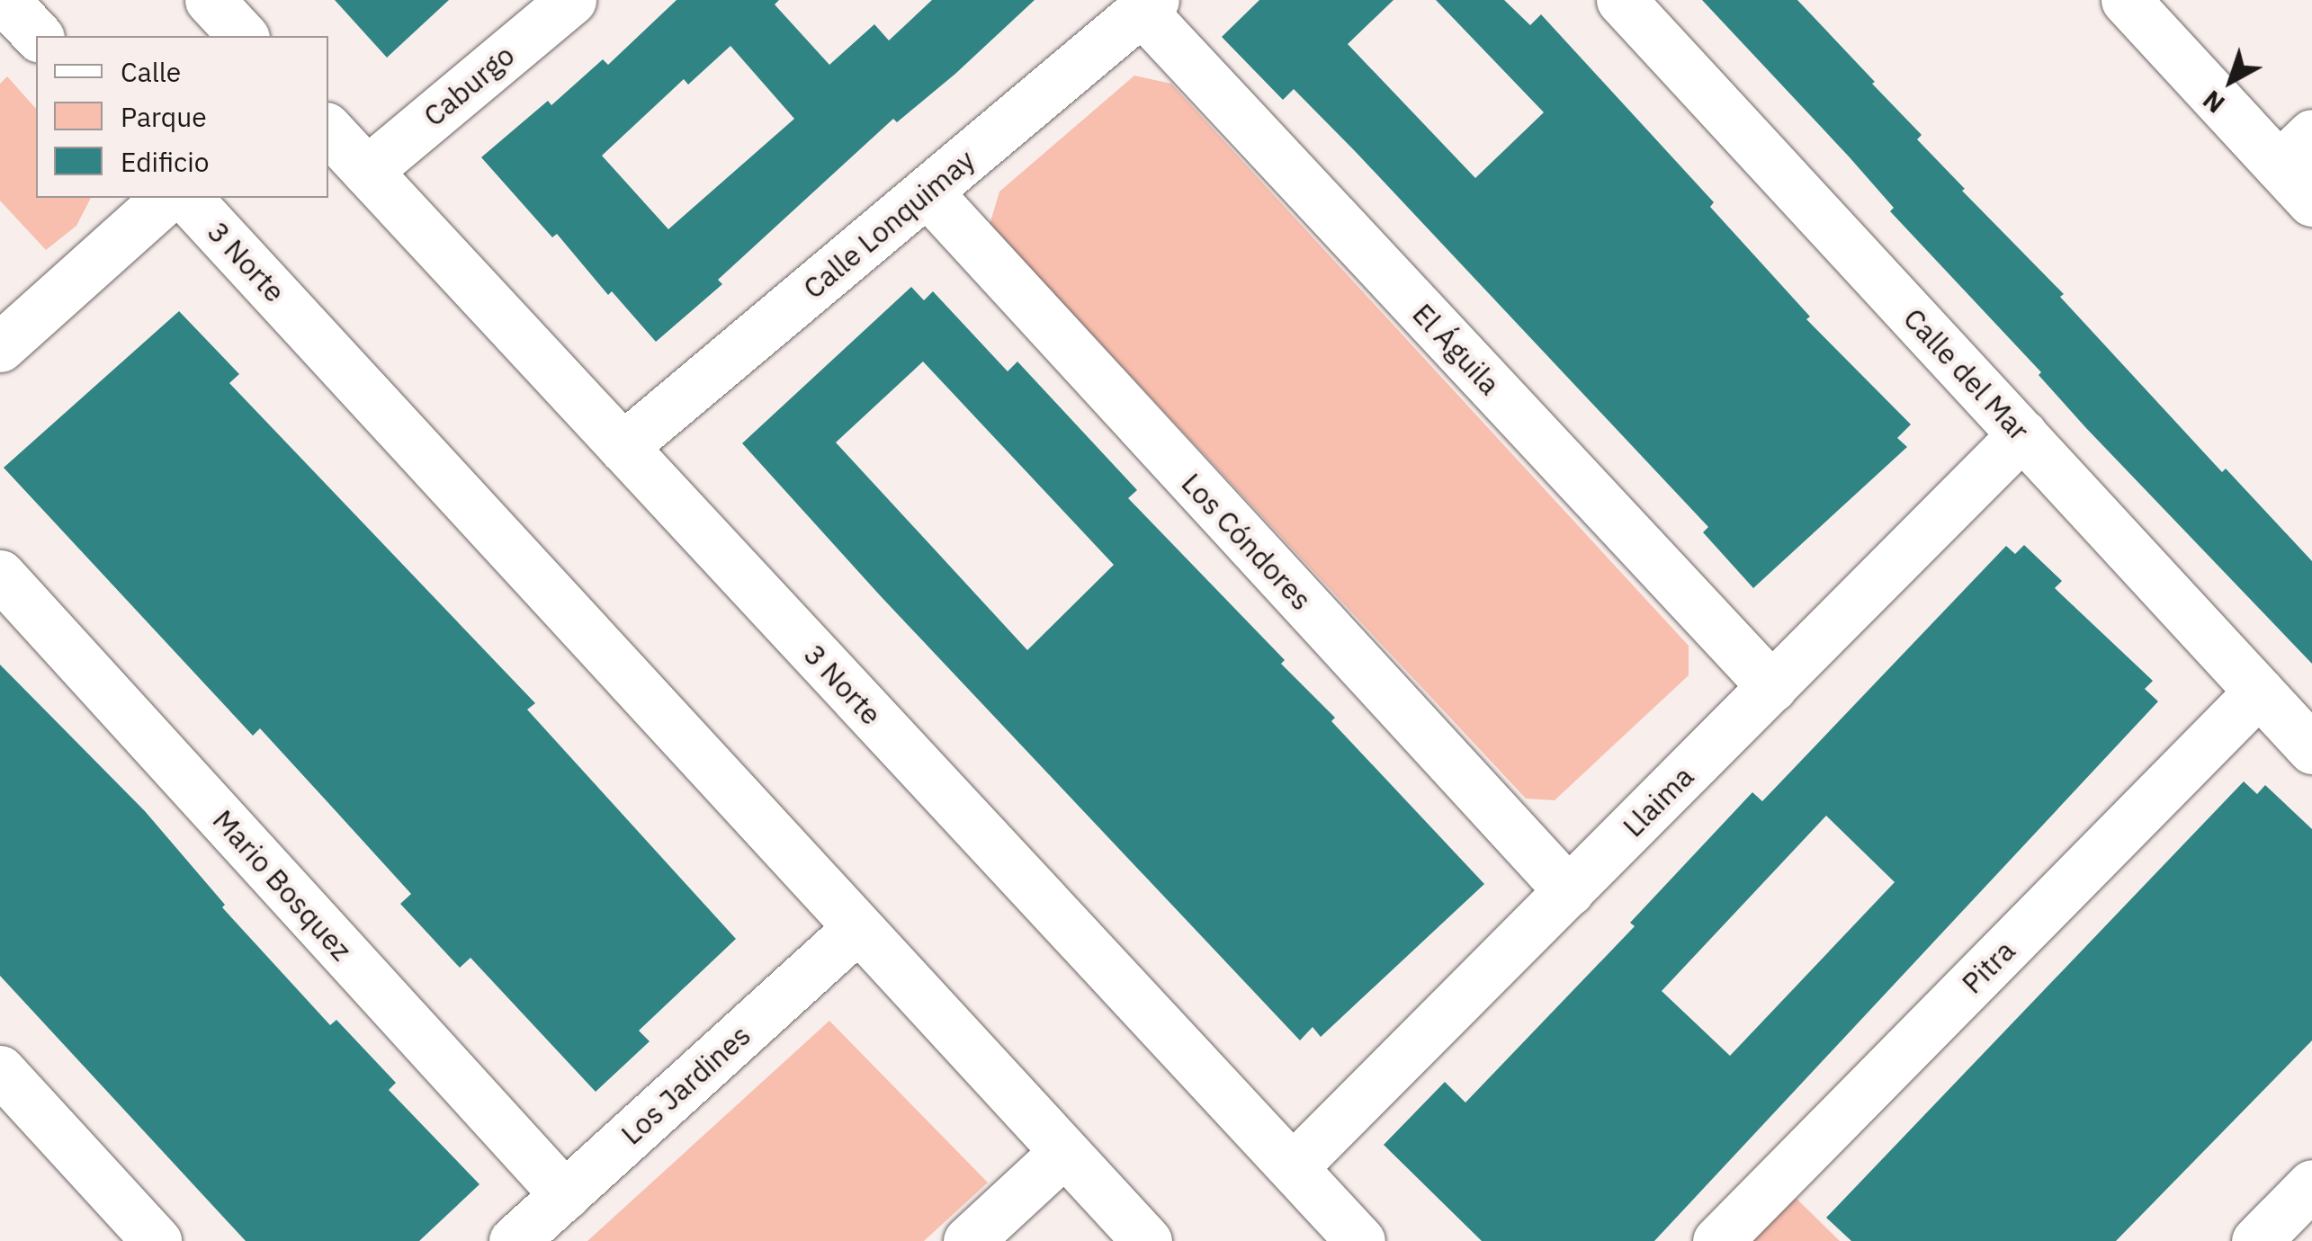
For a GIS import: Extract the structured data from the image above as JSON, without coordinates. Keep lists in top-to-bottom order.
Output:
{
  "streets": {
    "street": [
      "Caburgo",
      "Calle Lonquimay",
      "3 Norte",
      "El Águila",
      "Calle del Mar",
      "Los Cóndores",
      "Llaima",
      "Mario Bosquez",
      "Pitra",
      "Los Jardines"
    ]
  },
  "crossings": [
    ["Caburgo", "3 Norte"],
    ["Calle Lonquimay", "3 Norte"],
    ["Calle Lonquimay", "El Águila"],
    ["Calle Lonquimay", "Los Cóndores"],
    ["3 Norte", "Llaima"],
    ["3 Norte", "Los Jardines"],
    ["El Águila", "Llaima"],
    ["Calle del Mar", "Llaima"],
    ["Calle del Mar", "Pitra"],
    ["Los Cóndores", "Llaima"],
    ["Mario Bosquez", "Los Jardines"]
  ],
  "legend": ["Calle", "Parque", "Edificio"],
  "north": "bottom left"
}
